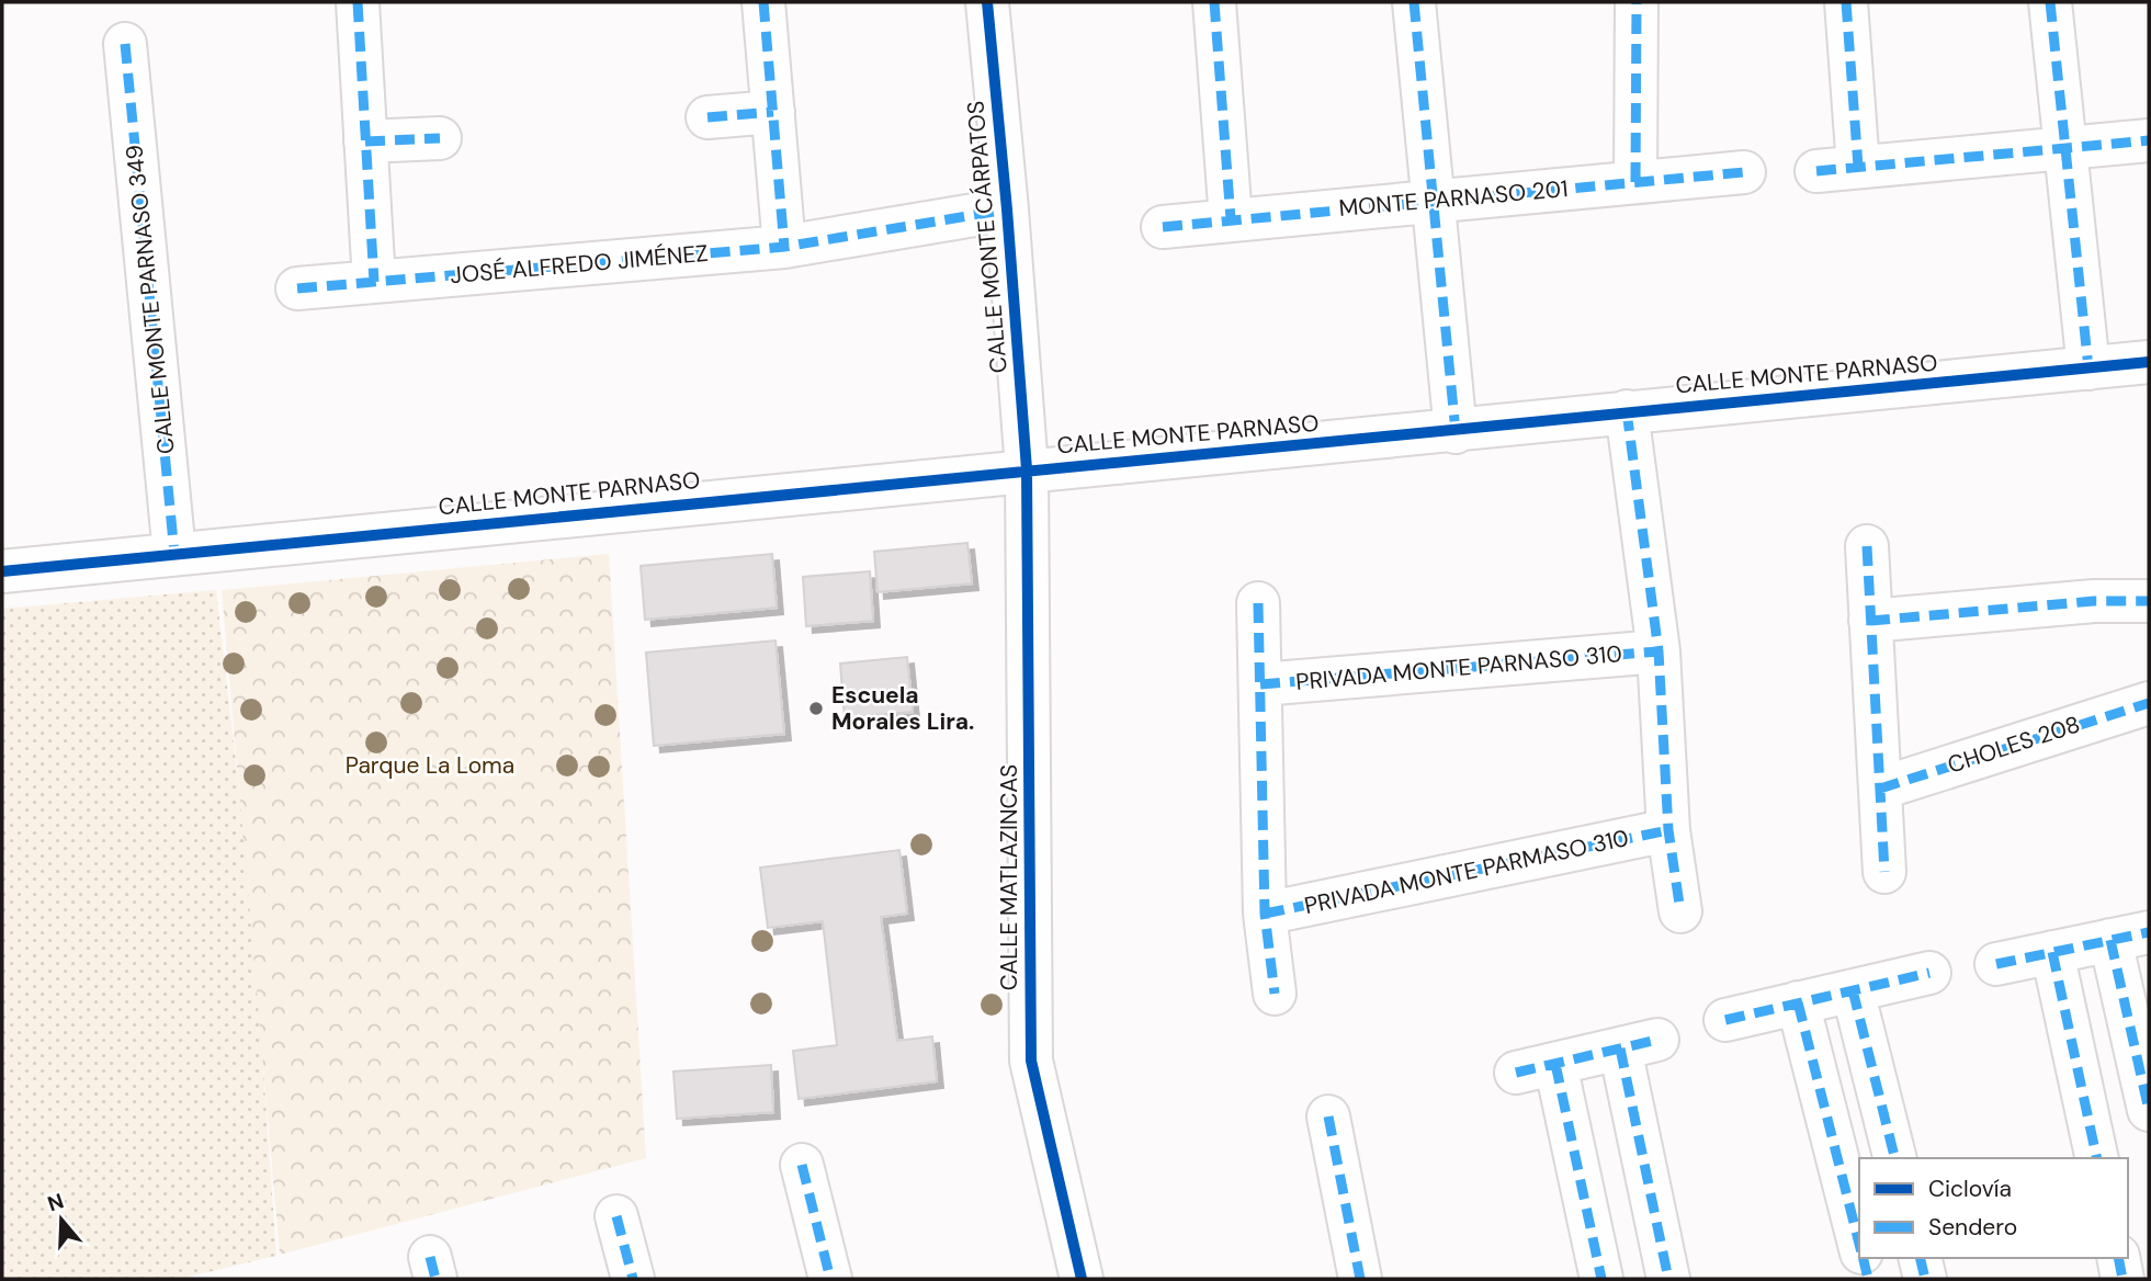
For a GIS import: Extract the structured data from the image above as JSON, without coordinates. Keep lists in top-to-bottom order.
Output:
{
  "streets": {
    "street": [
      "MONTE PARNASO 201",
      "CALLE MONTE CÁRPATOS",
      "JOSÉ ALFREDO JIMÉNEZ",
      "CALLE MONTE PARNASO 349",
      "CALLE MONTE PARNASO",
      "PRIVADA MONTE PARNASO 310",
      "CHOLES 208",
      "PRIVADA MONTE PARMASO 310",
      "CALLE MATLAZINCAS"
    ]
  },
  "crossings": [
    ["CALLE MONTE CÁRPATOS", "JOSÉ ALFREDO JIMÉNEZ"],
    ["CALLE MONTE CÁRPATOS", "CALLE MONTE PARNASO"],
    ["CALLE MONTE CÁRPATOS", "CALLE MATLAZINCAS"],
    ["CALLE MONTE PARNASO 349", "CALLE MONTE PARNASO"],
    ["CALLE MONTE PARNASO", "CALLE MATLAZINCAS"]
  ],
  "parks": ["Parque La Loma"],
  "places": ["Escuela Morales Lira."],
  "legend": ["Ciclovía", "Sendero"],
  "north": "top"
}
